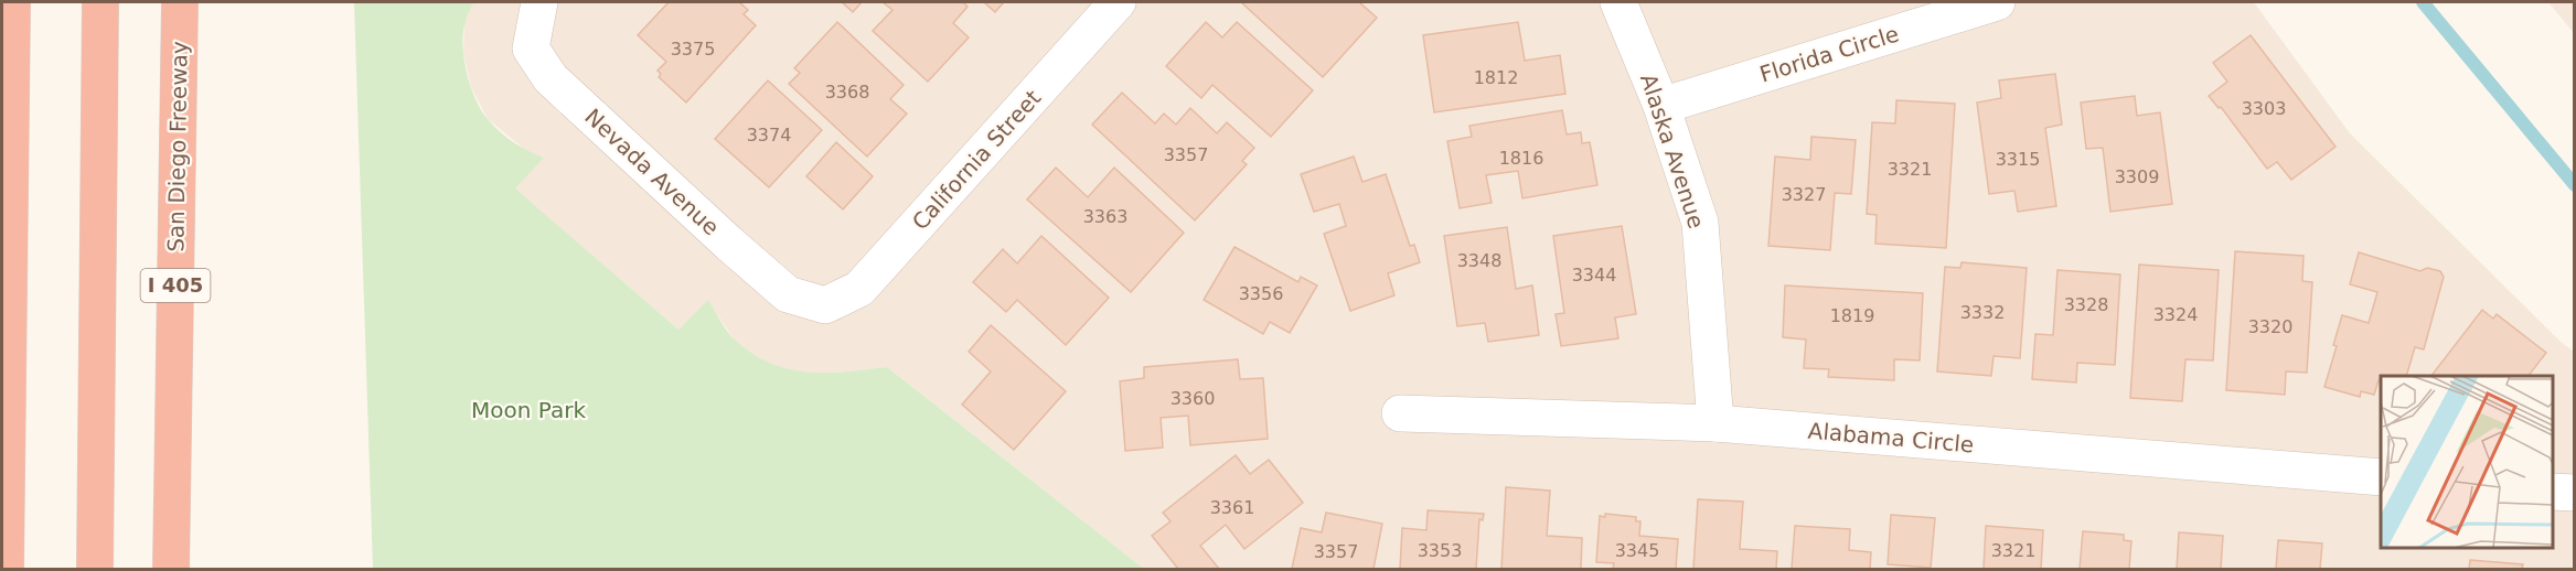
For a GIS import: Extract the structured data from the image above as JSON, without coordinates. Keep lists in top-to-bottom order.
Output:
{
  "streets": {
    "highway": ["San Diego Freeway", "I 405"],
    "street": [
      "Florida Circle",
      "Alaska Avenue",
      "California Street",
      "Nevada Avenue",
      "Alabama Circle"
    ]
  },
  "crossings": [
    ["Florida Circle", "Alaska Avenue"],
    ["Alaska Avenue", "Alabama Circle"],
    ["California Street", "Nevada Avenue"]
  ],
  "parks": ["Moon Park"],
  "house_numbers": [
    "3375",
    "1812",
    "3368",
    "3303",
    "3374",
    "3357",
    "1816",
    "3315",
    "3321",
    "3309",
    "3327",
    "3363",
    "3348",
    "3344",
    "3356",
    "3328",
    "3332",
    "3324",
    "1819",
    "3320",
    "3360",
    "3361",
    "3353",
    "3345",
    "3321",
    "3357"
  ]
}
